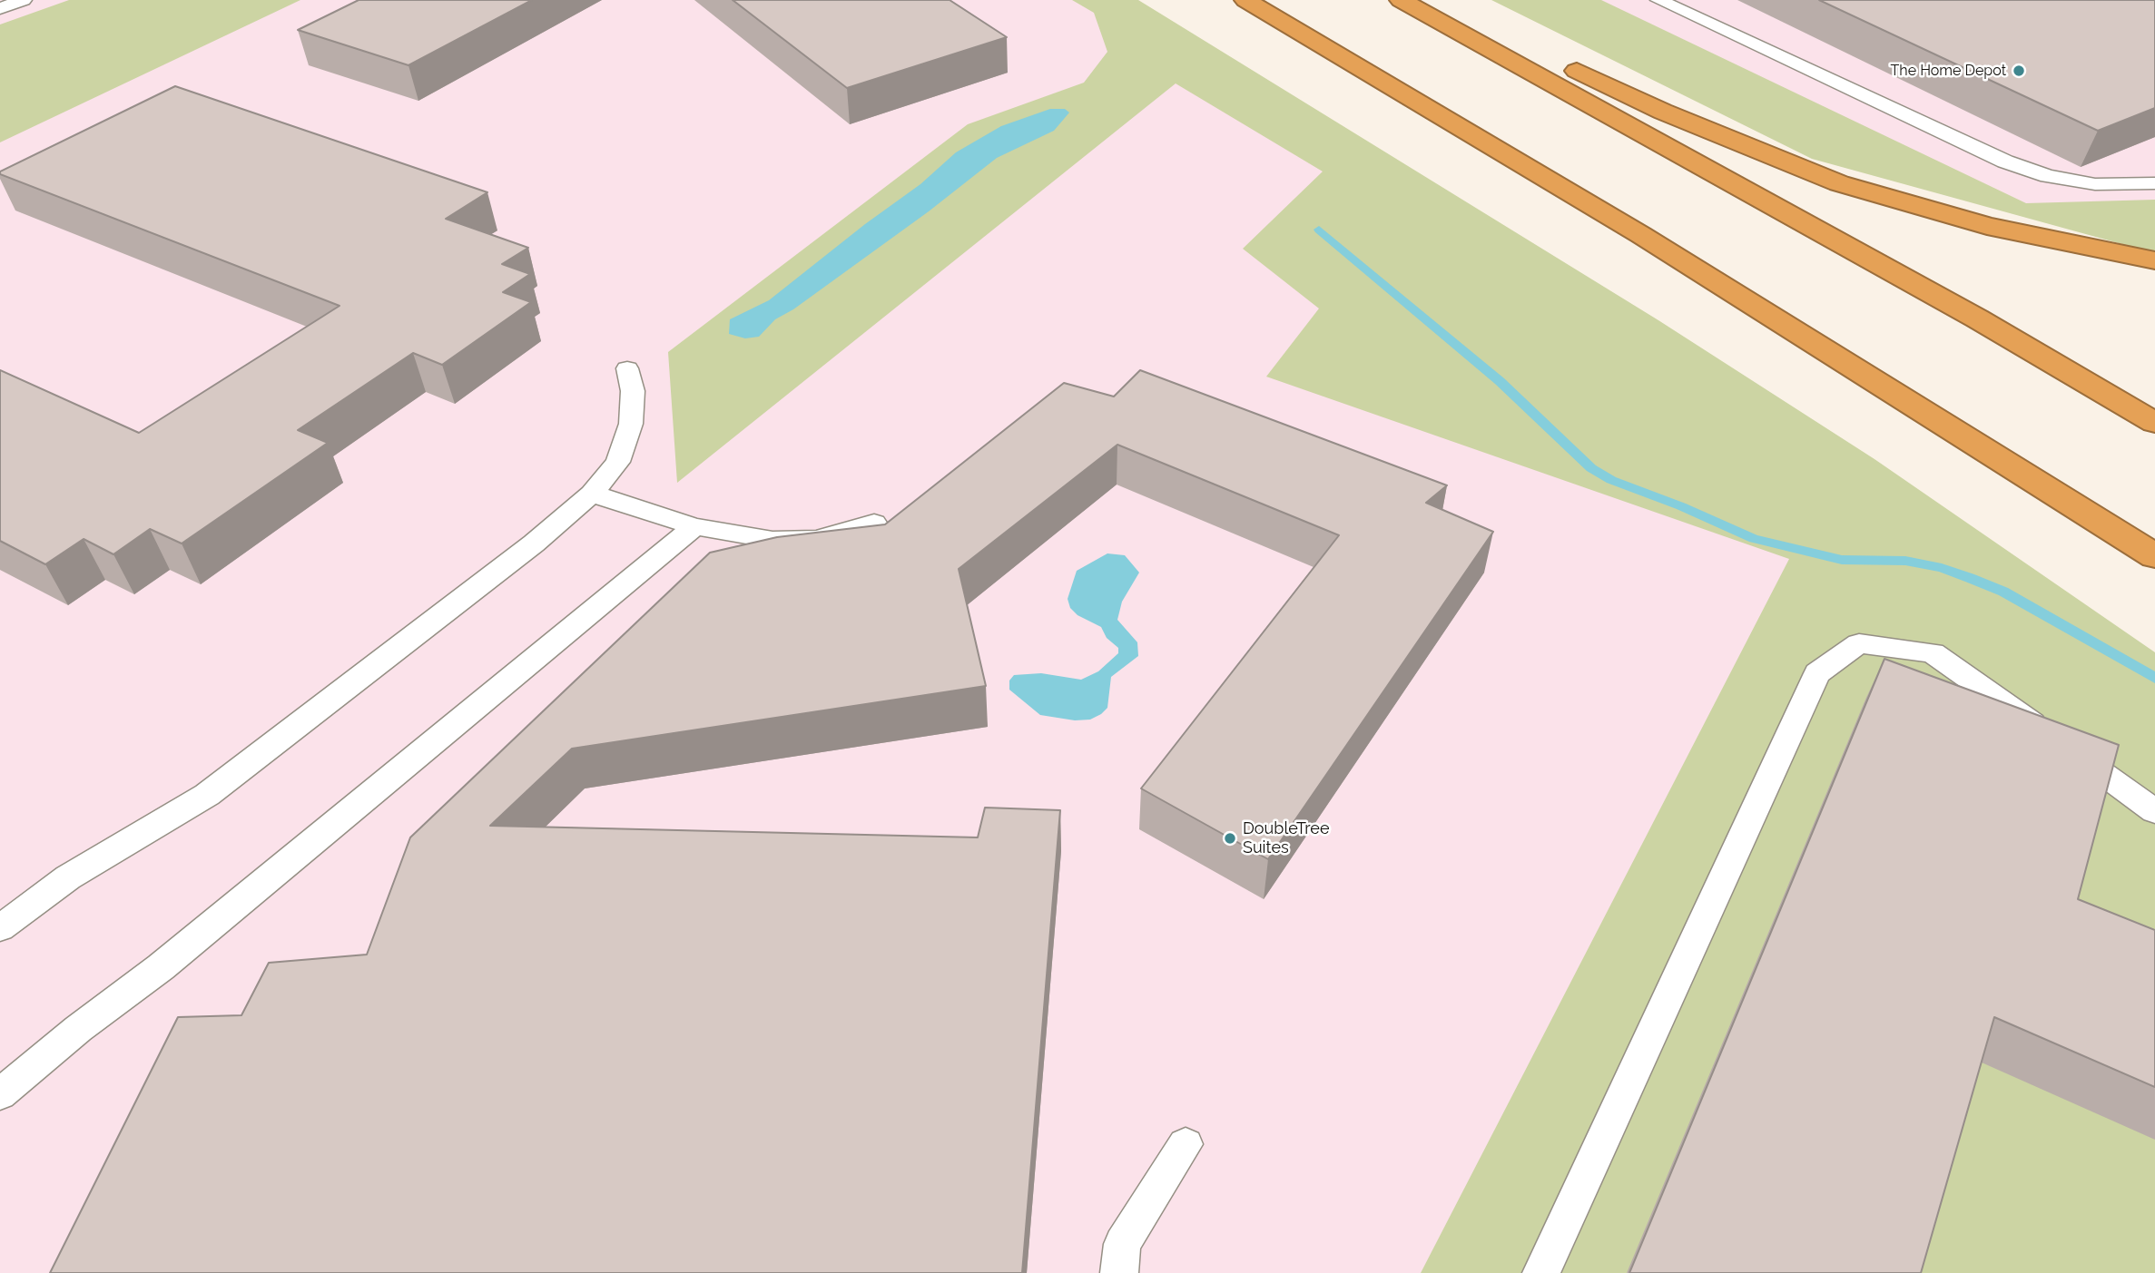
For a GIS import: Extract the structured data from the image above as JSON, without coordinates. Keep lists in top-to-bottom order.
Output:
{
  "places": ["The Home Depot", "DoubleTree Suites"]
}
